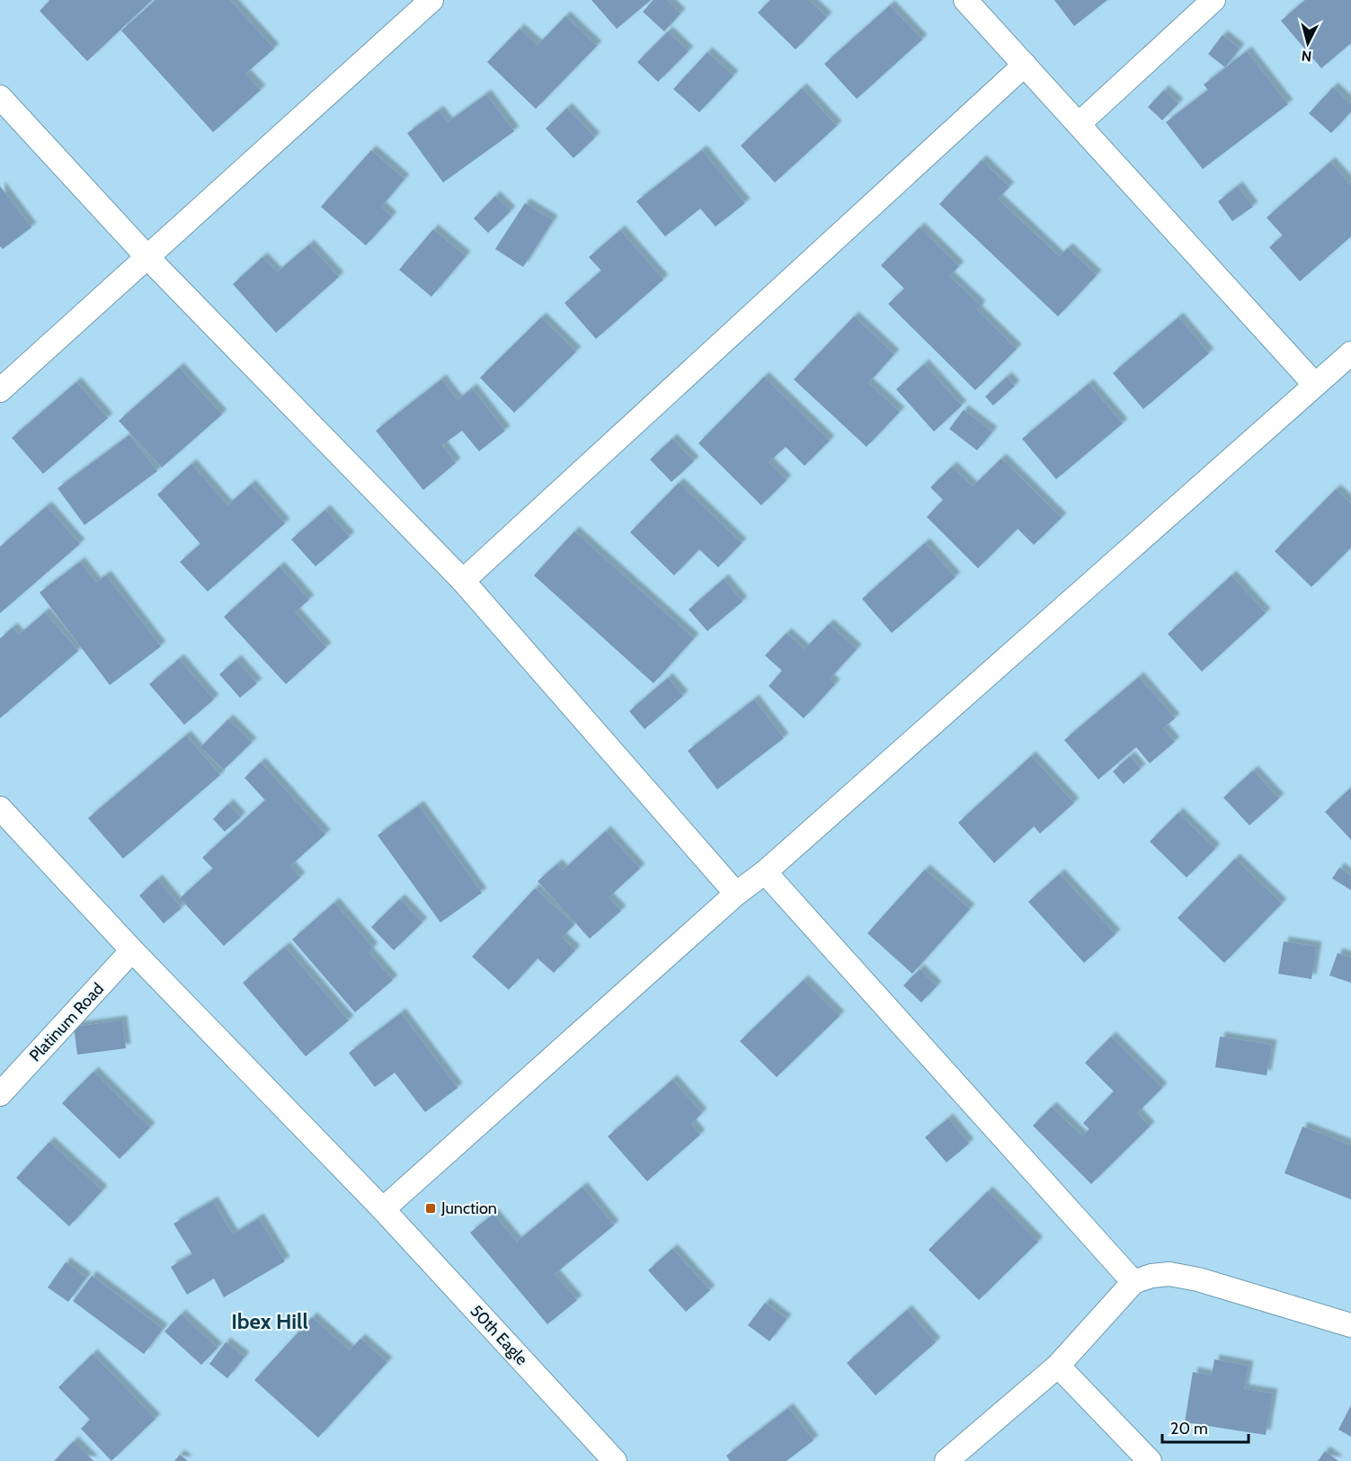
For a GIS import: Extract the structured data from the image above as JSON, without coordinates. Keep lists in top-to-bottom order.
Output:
{
  "streets": {
    "street": ["Platinum Road", "50th Eagle"]
  },
  "crossings": [
    ["Platinum Road", "50th Eagle"]
  ],
  "districts": ["Ibex Hill"],
  "places": {
    "transit": ["Junction"]
  },
  "scale_bar": "20 m",
  "north": "bottom"
}
